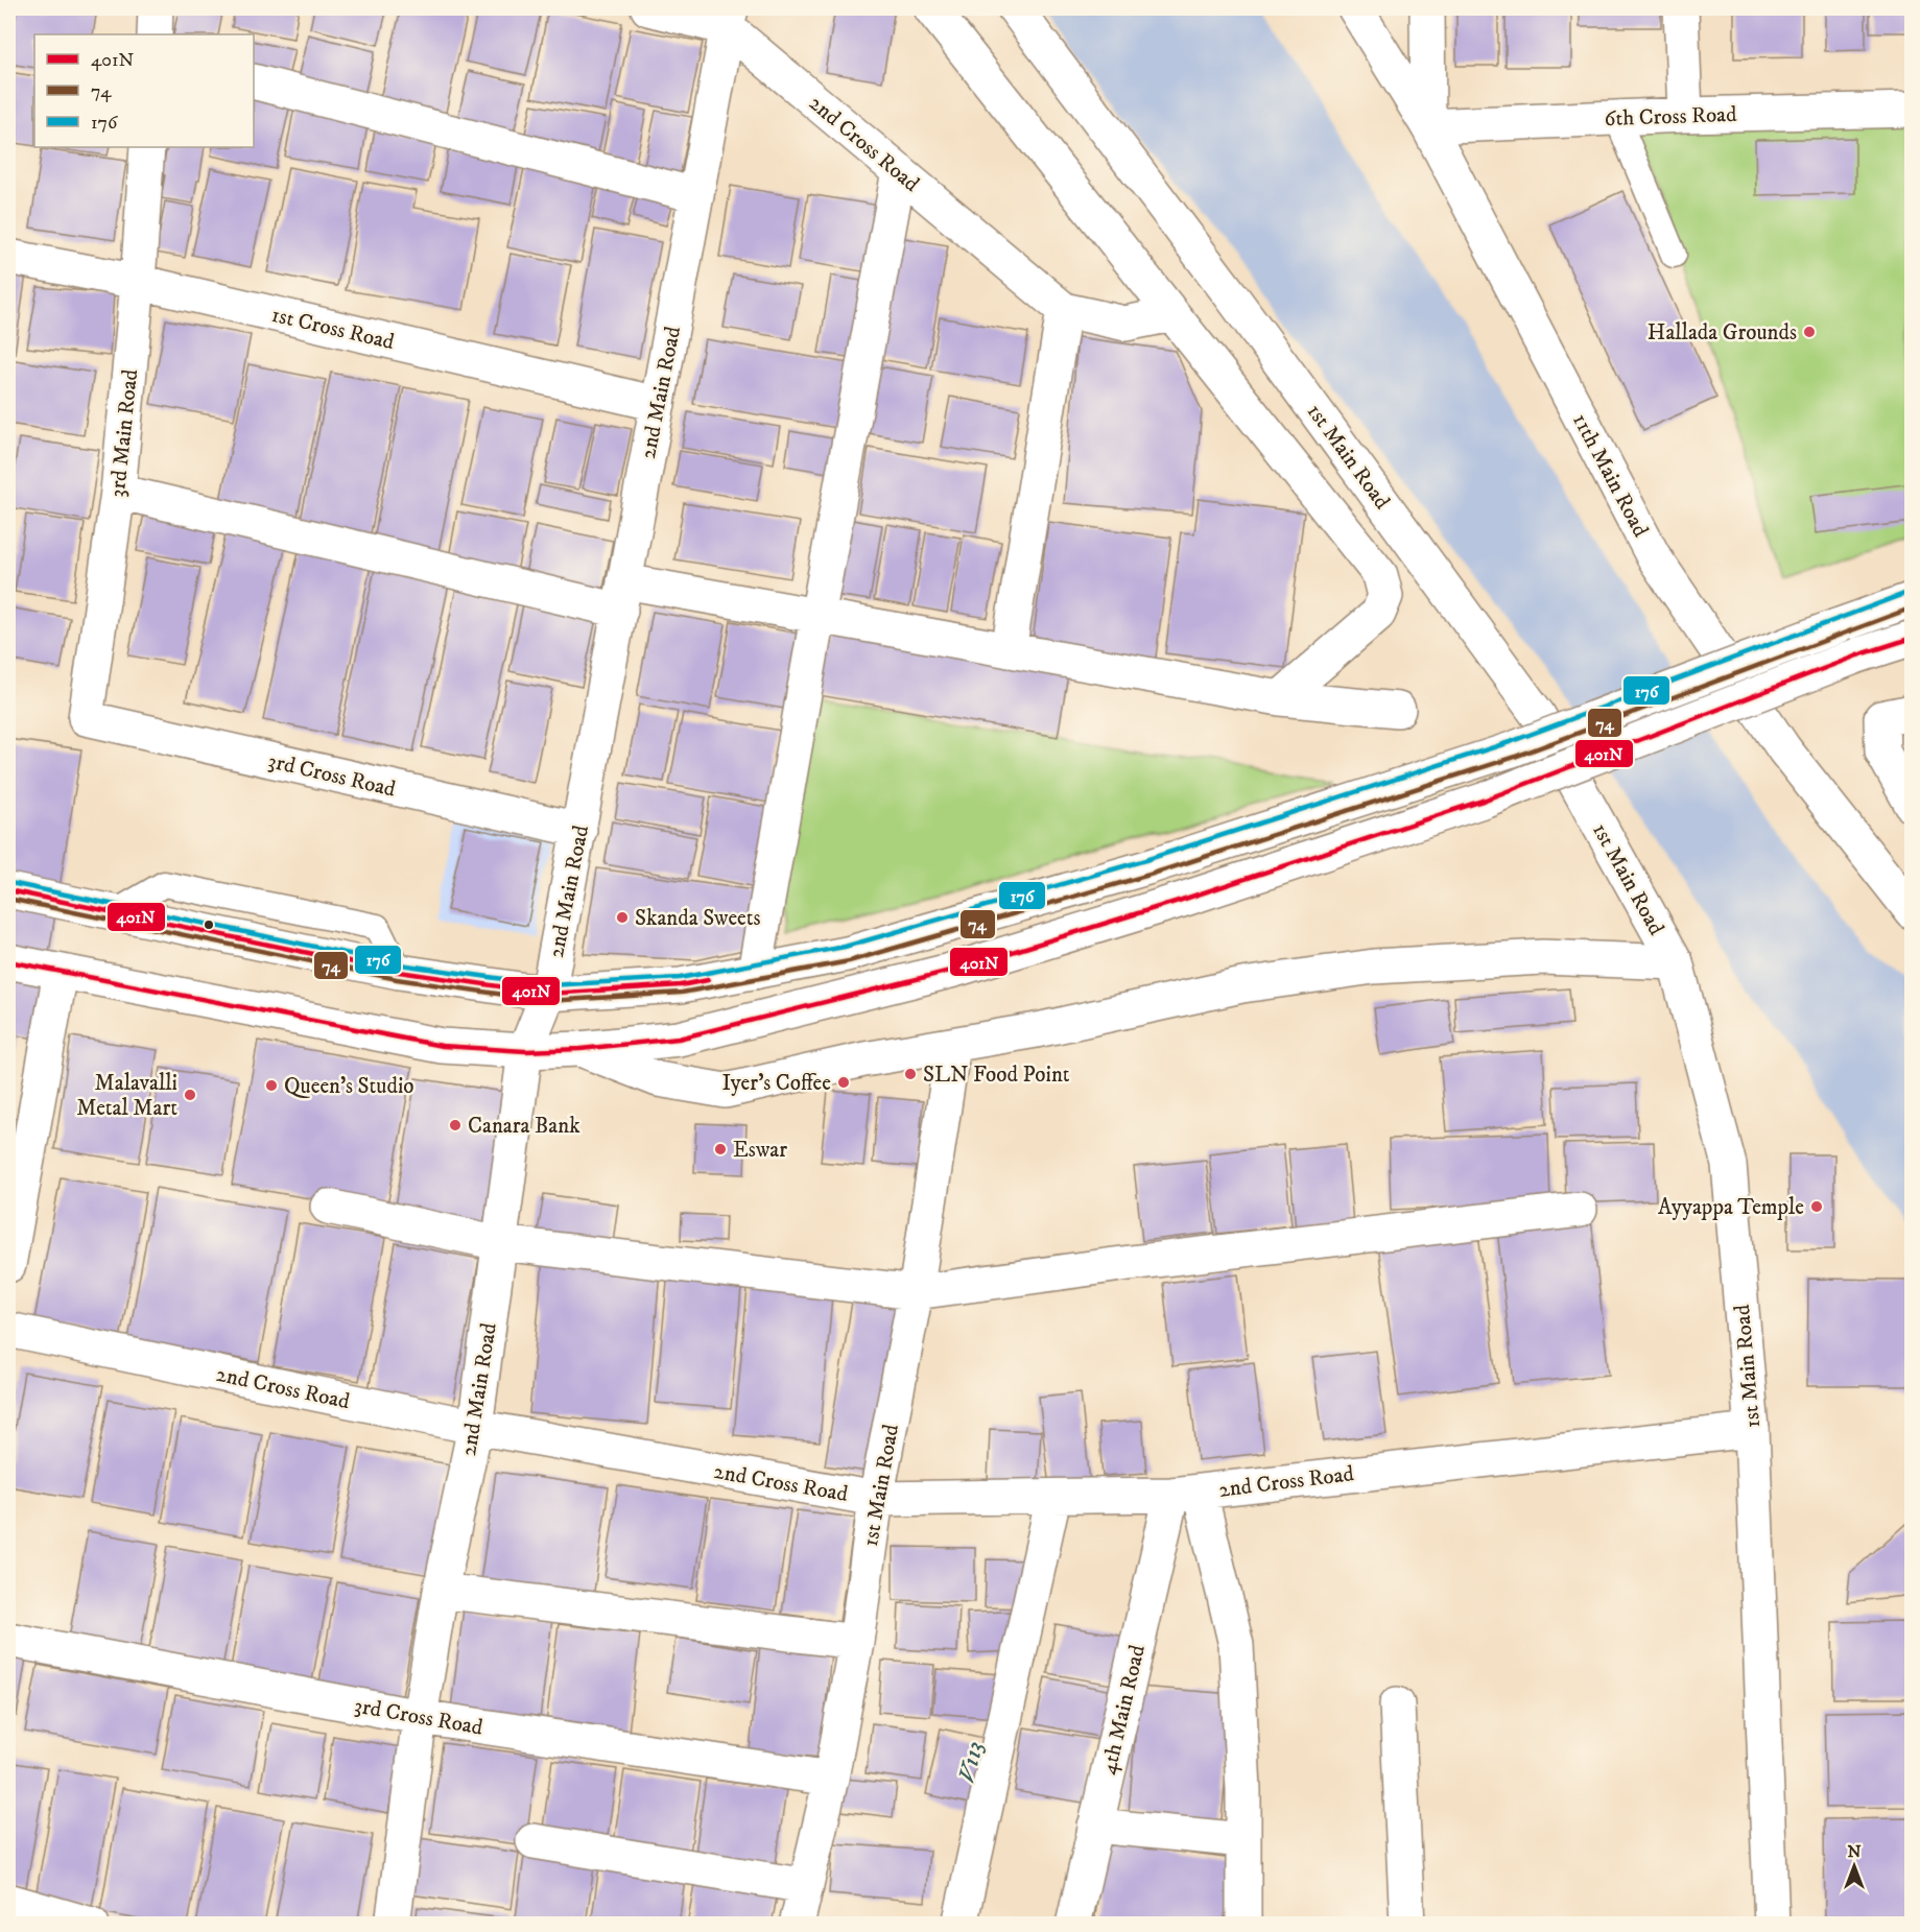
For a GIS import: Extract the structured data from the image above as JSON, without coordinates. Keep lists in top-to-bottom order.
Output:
{
  "streets": {
    "street": [
      "6th Cross Road",
      "2nd Cross Road",
      "1st Cross Road",
      "2nd Main Road",
      "3rd Main Road",
      "1st Main Road",
      "11th Main Road",
      "3rd Cross Road",
      "4th Main Road"
    ]
  },
  "crossings": [
    ["6th Cross Road", "11th Main Road"],
    ["2nd Cross Road", "2nd Main Road"],
    ["2nd Cross Road", "1st Main Road"],
    ["2nd Cross Road", "4th Main Road"],
    ["1st Cross Road", "2nd Main Road"],
    ["1st Cross Road", "3rd Main Road"],
    ["2nd Main Road", "3rd Cross Road"],
    ["3rd Main Road", "3rd Cross Road"],
    ["1st Main Road", "3rd Cross Road"]
  ],
  "water": ["V113"],
  "places": [
    "Hallada Grounds",
    "Skanda Sweets",
    "SLN Food Point",
    "Iyer's Coffee",
    "Queen's Studio",
    "Malavalli Metal Mart",
    "Canara Bank",
    "Eswar",
    "Ayyappa Temple"
  ],
  "lines": ["transit line 176", "transit line 74", "transit line 401N"],
  "legend": ["401N", "74", "176"],
  "north": "top"
}
